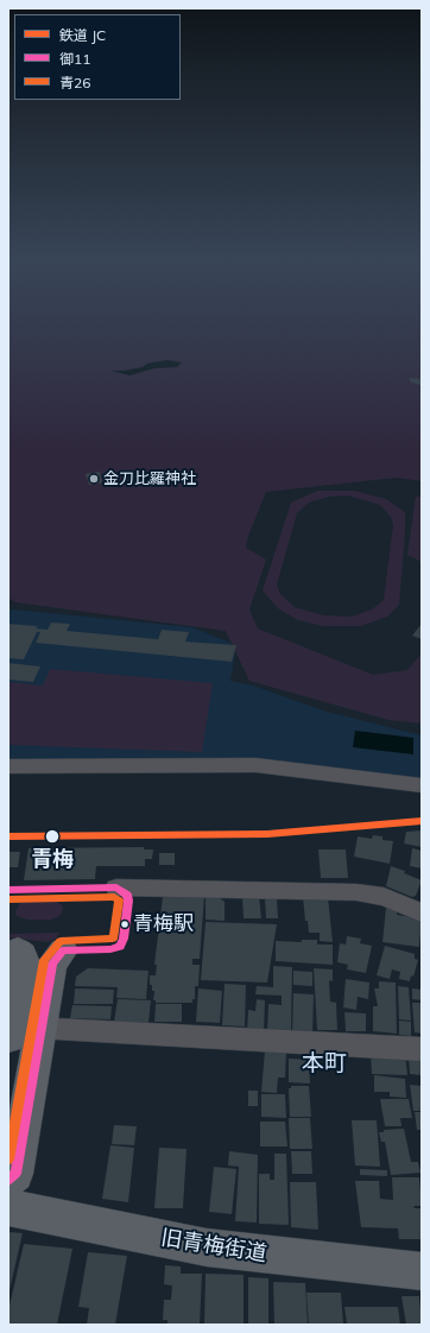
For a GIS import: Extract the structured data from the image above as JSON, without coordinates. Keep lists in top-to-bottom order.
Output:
{
  "streets": {
    "main road": ["旧青梅街道"]
  },
  "districts": ["本町"],
  "places": ["金刀比羅神社", "青梅", "青梅駅"],
  "lines": ["rail line JC", "transit line 御11", "transit line 青26"],
  "legend": ["鉄道 JC", "御11", "青26"]
}
